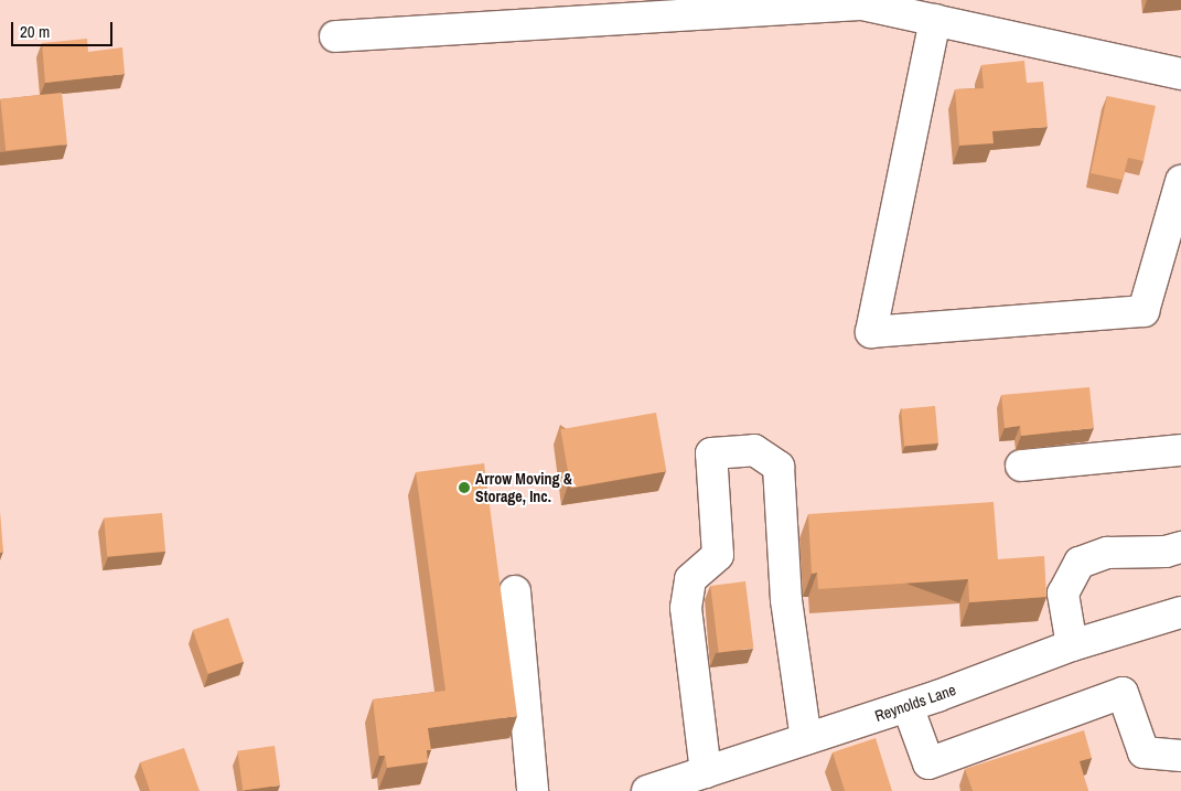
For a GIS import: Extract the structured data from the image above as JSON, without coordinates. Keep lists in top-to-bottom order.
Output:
{
  "streets": {
    "street": ["Reynolds Lane"]
  },
  "places": ["Arrow Moving & Storage, Inc."],
  "scale_bar": "20 m"
}
